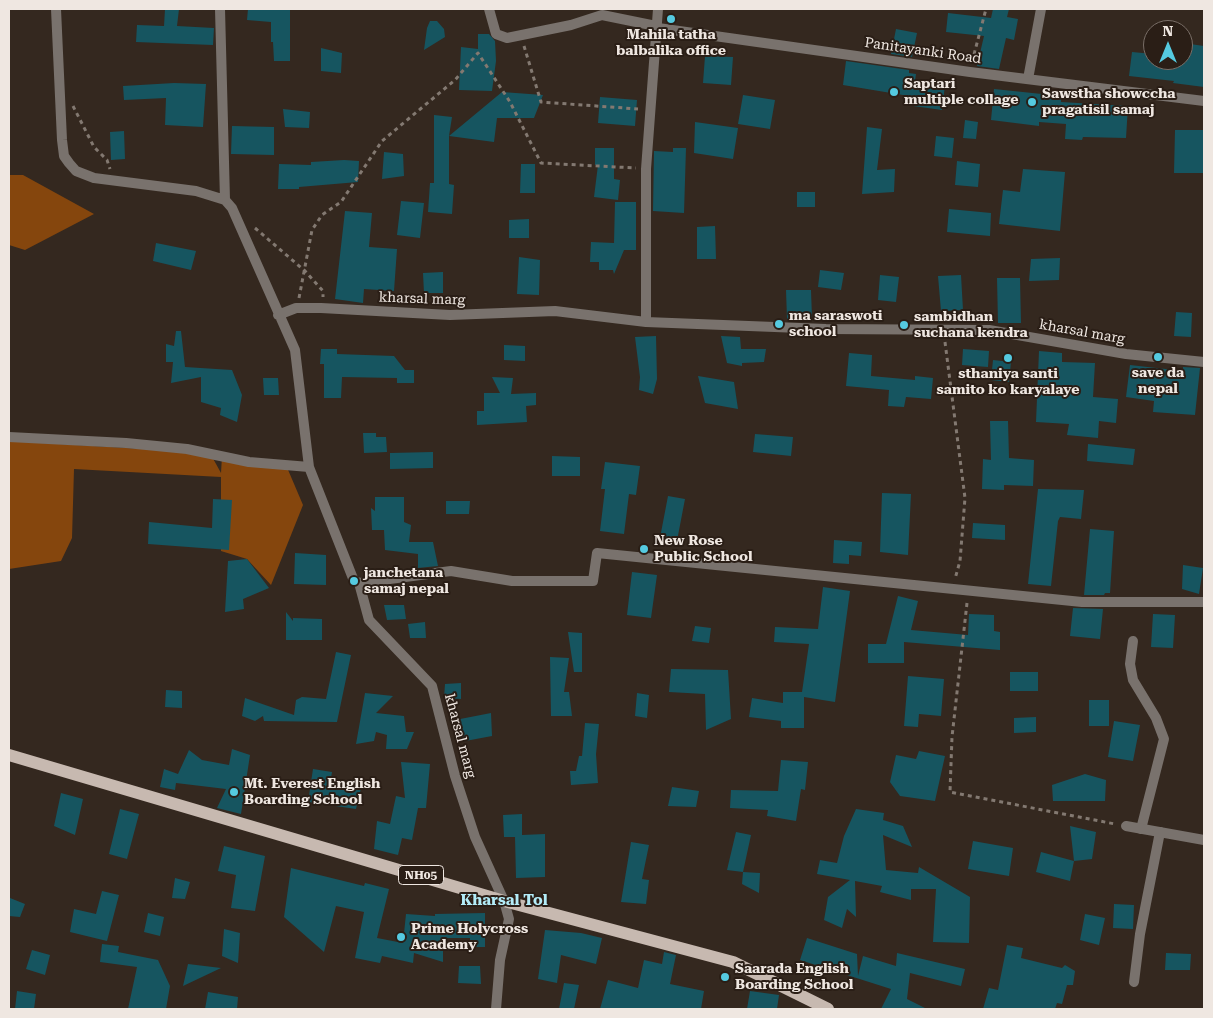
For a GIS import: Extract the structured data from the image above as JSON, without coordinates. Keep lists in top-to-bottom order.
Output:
{
  "streets": {
    "main road": ["NH05"],
    "street": ["Panitayanki Road", "kharsal marg"]
  },
  "crossings": [
    ["kharsal marg", "NH05"]
  ],
  "districts": ["Kharsal Tol"],
  "places": [
    "Mahila tatha balbalika office",
    "Saptari multiple collage",
    "Sawstha showccha pragatisil samaj",
    "ma saraswoti school",
    "sambidhan suchana kendra",
    "save da nepal",
    "sthaniya santi samito ko karyalaye",
    "New Rose Public School",
    "janchetana samaj nepal",
    "Mt. Everest English Boarding School",
    "Prime Holycross Academy",
    "Saarada English Boarding School"
  ],
  "north": "top"
}
